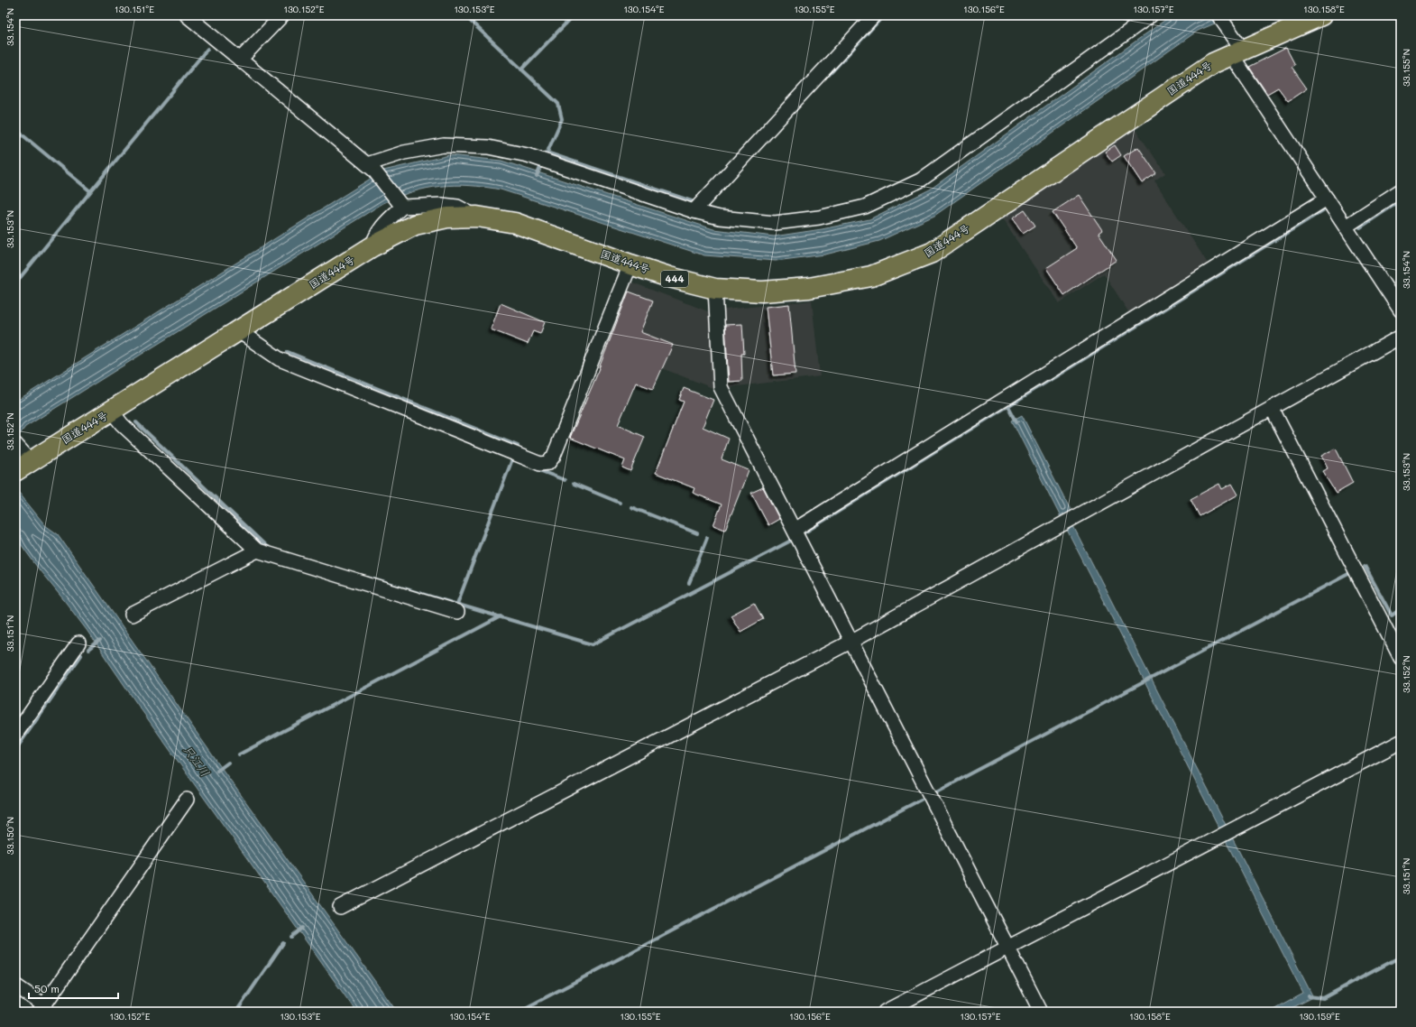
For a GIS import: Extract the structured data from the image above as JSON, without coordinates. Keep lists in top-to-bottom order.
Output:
{
  "streets": {
    "highway": ["国道444号", "444"]
  },
  "water": ["只江川"],
  "scale_bar": "50 m",
  "coordinates": [
    "130.151°E",
    "130.152°E",
    "130.153°E",
    "130.154°E",
    "130.155°E",
    "130.156°E",
    "130.157°E",
    "130.158°E",
    "33.154°N",
    "33.155°N",
    "33.153°N",
    "33.152°N",
    "33.151°N",
    "33.150°N",
    "130.159°E"
  ]
}
